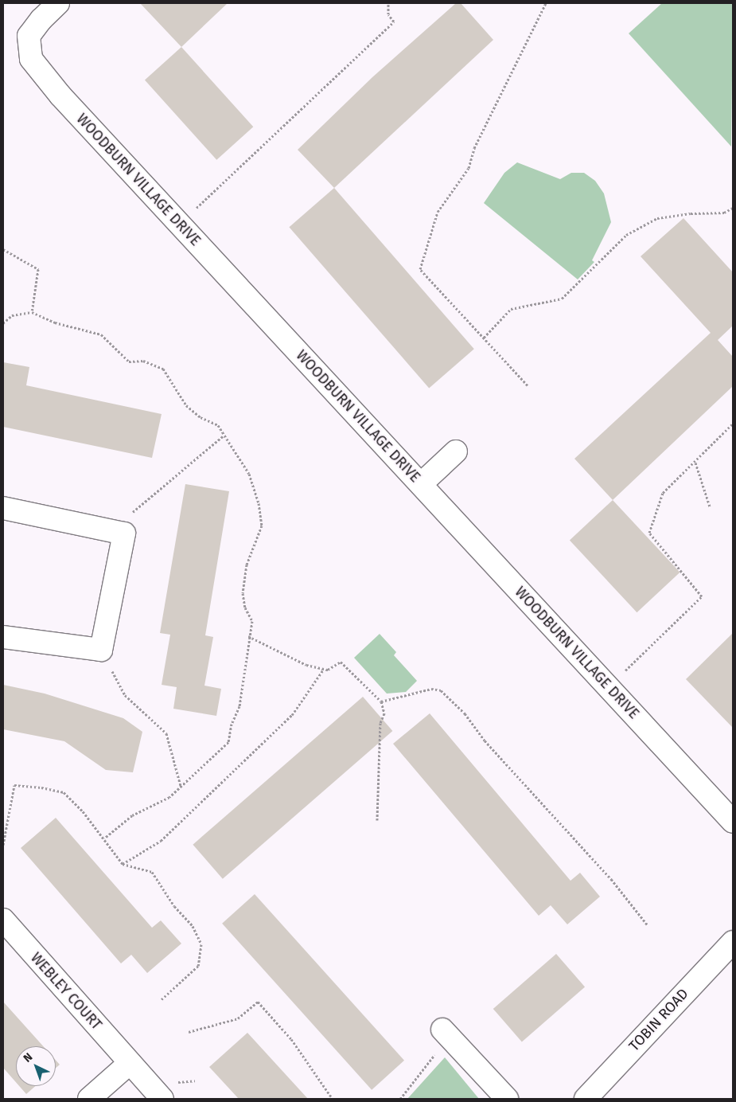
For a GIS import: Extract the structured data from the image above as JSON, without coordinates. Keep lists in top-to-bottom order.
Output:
{
  "streets": {
    "street": ["WOODBURN VILLAGE DRIVE", "WEBLEY COURT", "TOBIN ROAD"]
  },
  "north": "top left"
}
